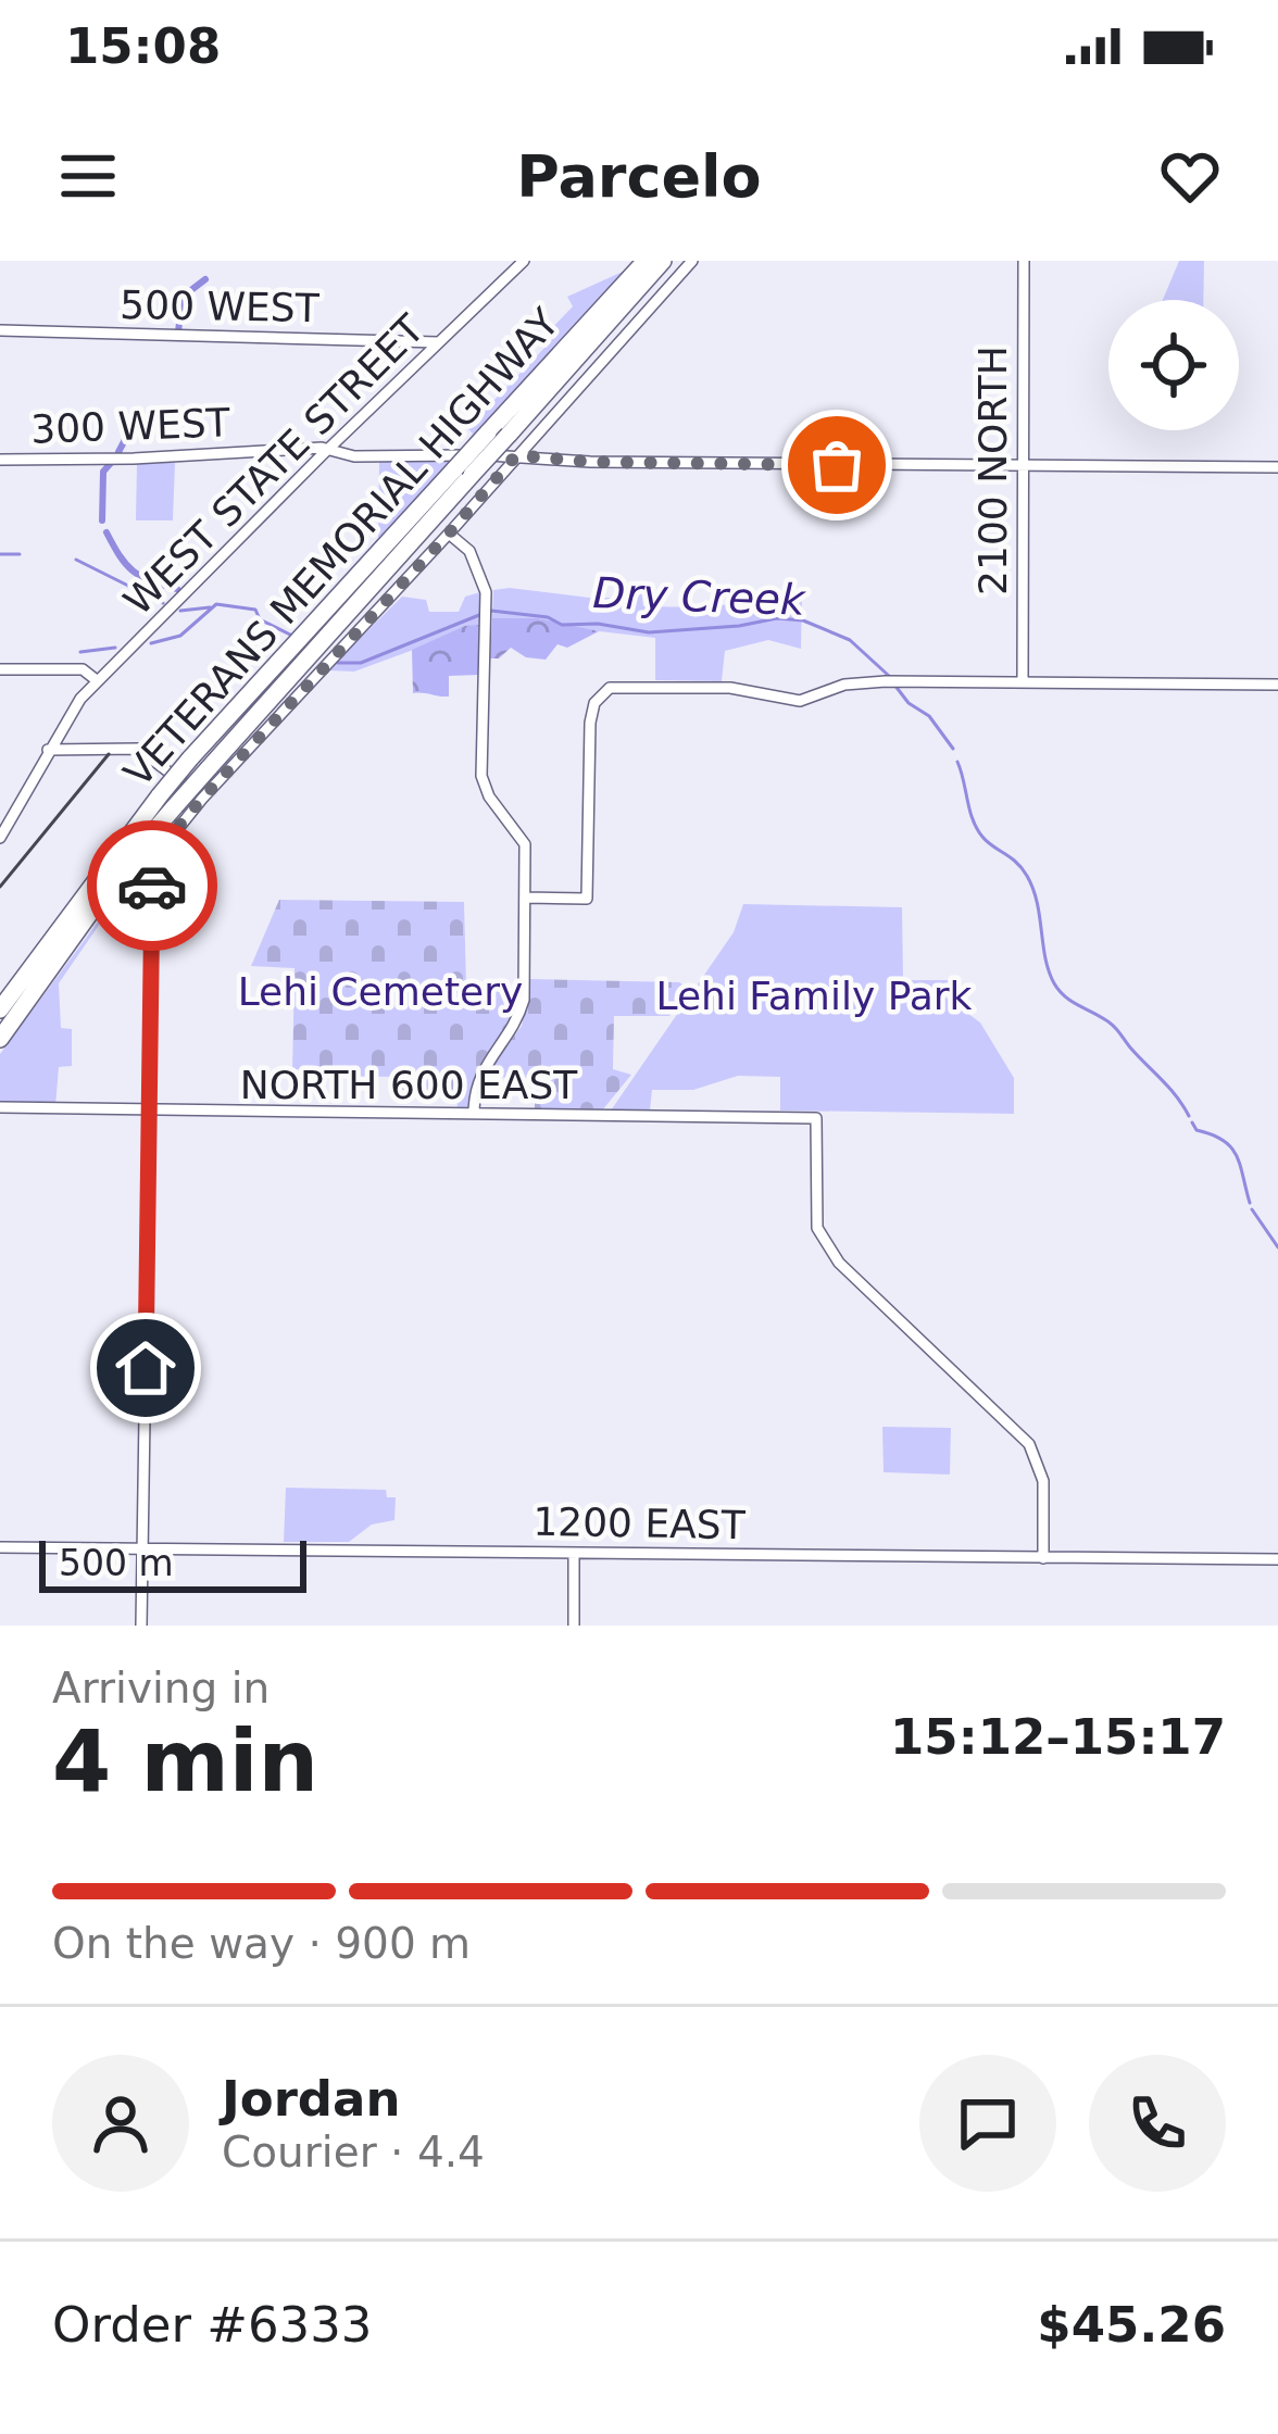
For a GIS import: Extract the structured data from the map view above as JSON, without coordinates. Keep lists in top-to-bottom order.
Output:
{
  "streets": {
    "highway": ["VETERANS MEMORIAL HIGHWAY"],
    "street": [
      "500 WEST",
      "300 WEST",
      "WEST STATE STREET",
      "2100 NORTH",
      "NORTH 600 EAST",
      "1200 EAST"
    ]
  },
  "crossings": [
    ["500 WEST", "WEST STATE STREET"],
    ["300 WEST", "WEST STATE STREET"],
    ["300 WEST", "2100 NORTH"],
    ["NORTH 600 EAST", "1200 EAST"]
  ],
  "water": ["Dry Creek"],
  "parks": ["Lehi Cemetery", "Lehi Family Park"],
  "scale_bar": "500 m",
  "page": {
    "status": "15:08",
    "header": "Parcelo",
    "scale": "500 m",
    "heading": ["4 min", "Arriving in", "15:12–15:17"],
    "panel": [
      "Jordan",
      "Courier · 4.4",
      "Order #6333",
      "$45.26"
    ],
    "bar": "On the way · 900 m"
  }
}
